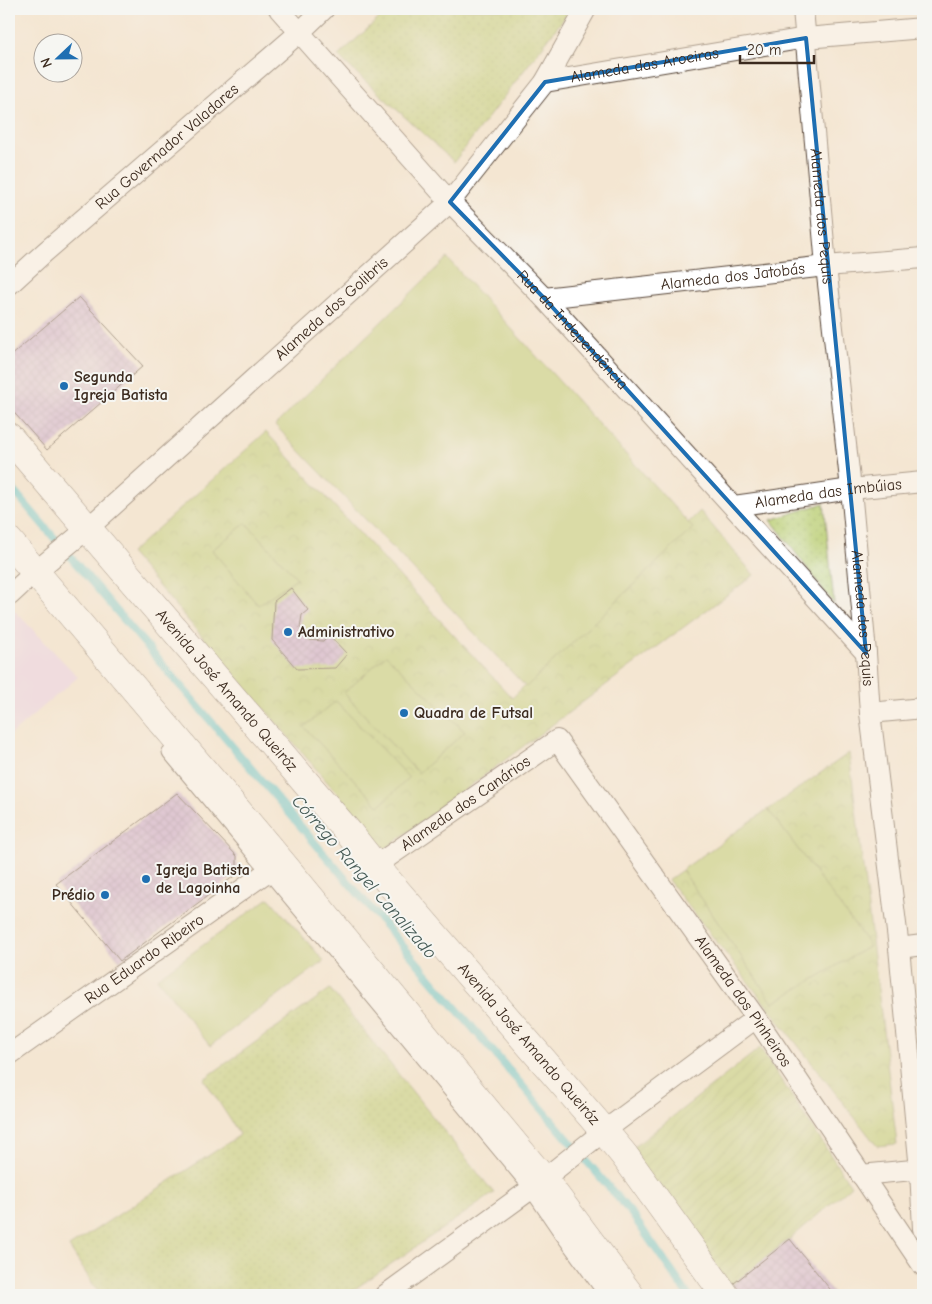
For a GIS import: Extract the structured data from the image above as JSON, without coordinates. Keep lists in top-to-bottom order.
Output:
{
  "streets": {
    "main road": ["Avenida José Amando Queiróz"],
    "street": [
      "Alameda das Aroeiras",
      "Rua Governador Valadares",
      "Alameda dos Pequis",
      "Alameda dos Jatobás",
      "Alameda dos Golibris",
      "Rua da Independência",
      "Alameda das Imbúias",
      "Alameda dos Canários",
      "Rua Eduardo Ribeiro",
      "Alameda dos Pinheiros"
    ]
  },
  "crossings": [
    ["Alameda das Aroeiras", "Alameda dos Pequis"],
    ["Alameda das Aroeiras", "Alameda dos Golibris"],
    ["Rua Governador Valadares", "Rua da Independência"],
    ["Alameda dos Pequis", "Alameda dos Jatobás"],
    ["Alameda dos Pequis", "Rua da Independência"],
    ["Alameda dos Pequis", "Alameda das Imbúias"],
    ["Alameda dos Jatobás", "Rua da Independência"],
    ["Alameda dos Golibris", "Rua da Independência"],
    ["Alameda dos Golibris", "Avenida José Amando Queiróz"],
    ["Rua da Independência", "Alameda das Imbúias"],
    ["Avenida José Amando Queiróz", "Alameda dos Canários"],
    ["Alameda dos Canários", "Alameda dos Pinheiros"]
  ],
  "water": ["Córrego Rangel Canalizado"],
  "places": [
    "Segunda Igreja Batista",
    "Administrativo",
    "Quadra de Futsal",
    "Igreja Batista de Lagoinha",
    "Prédio"
  ],
  "scale_bar": "20 m",
  "north": "left"
}
